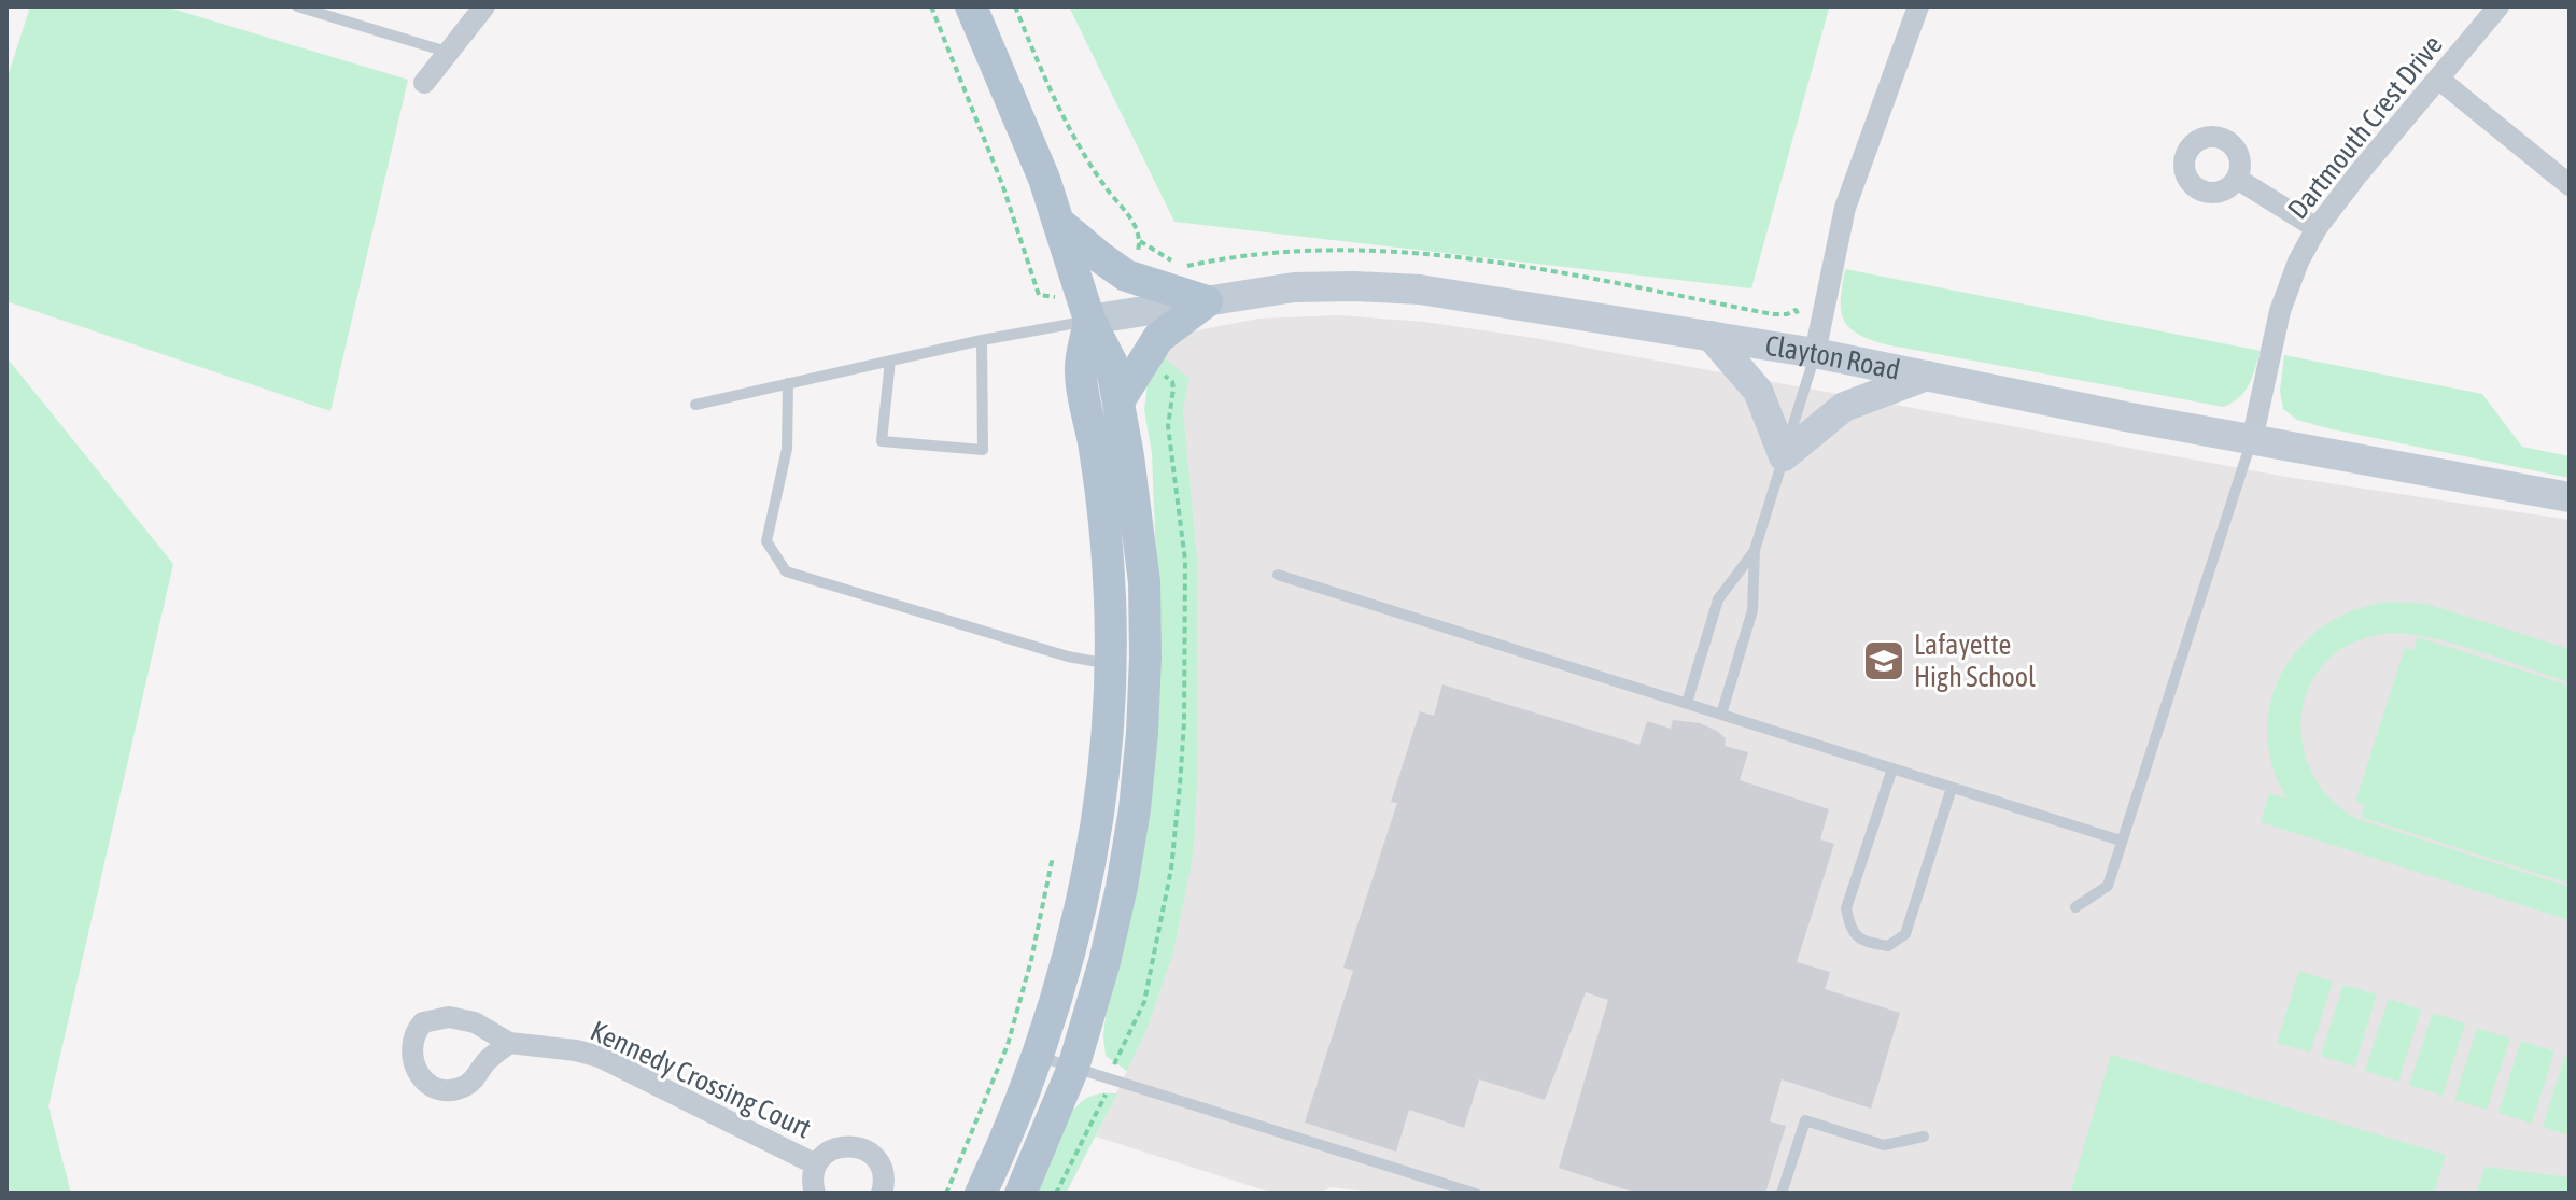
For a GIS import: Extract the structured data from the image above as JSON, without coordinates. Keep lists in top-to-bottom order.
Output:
{
  "streets": {
    "main road": ["Clayton Road"],
    "street": ["Dartmouth Crest Drive", "Kennedy Crossing Court"]
  },
  "crossings": [
    ["Dartmouth Crest Drive", "Clayton Road"]
  ],
  "places": {
    "school or university": ["Lafayette High School"]
  }
}
